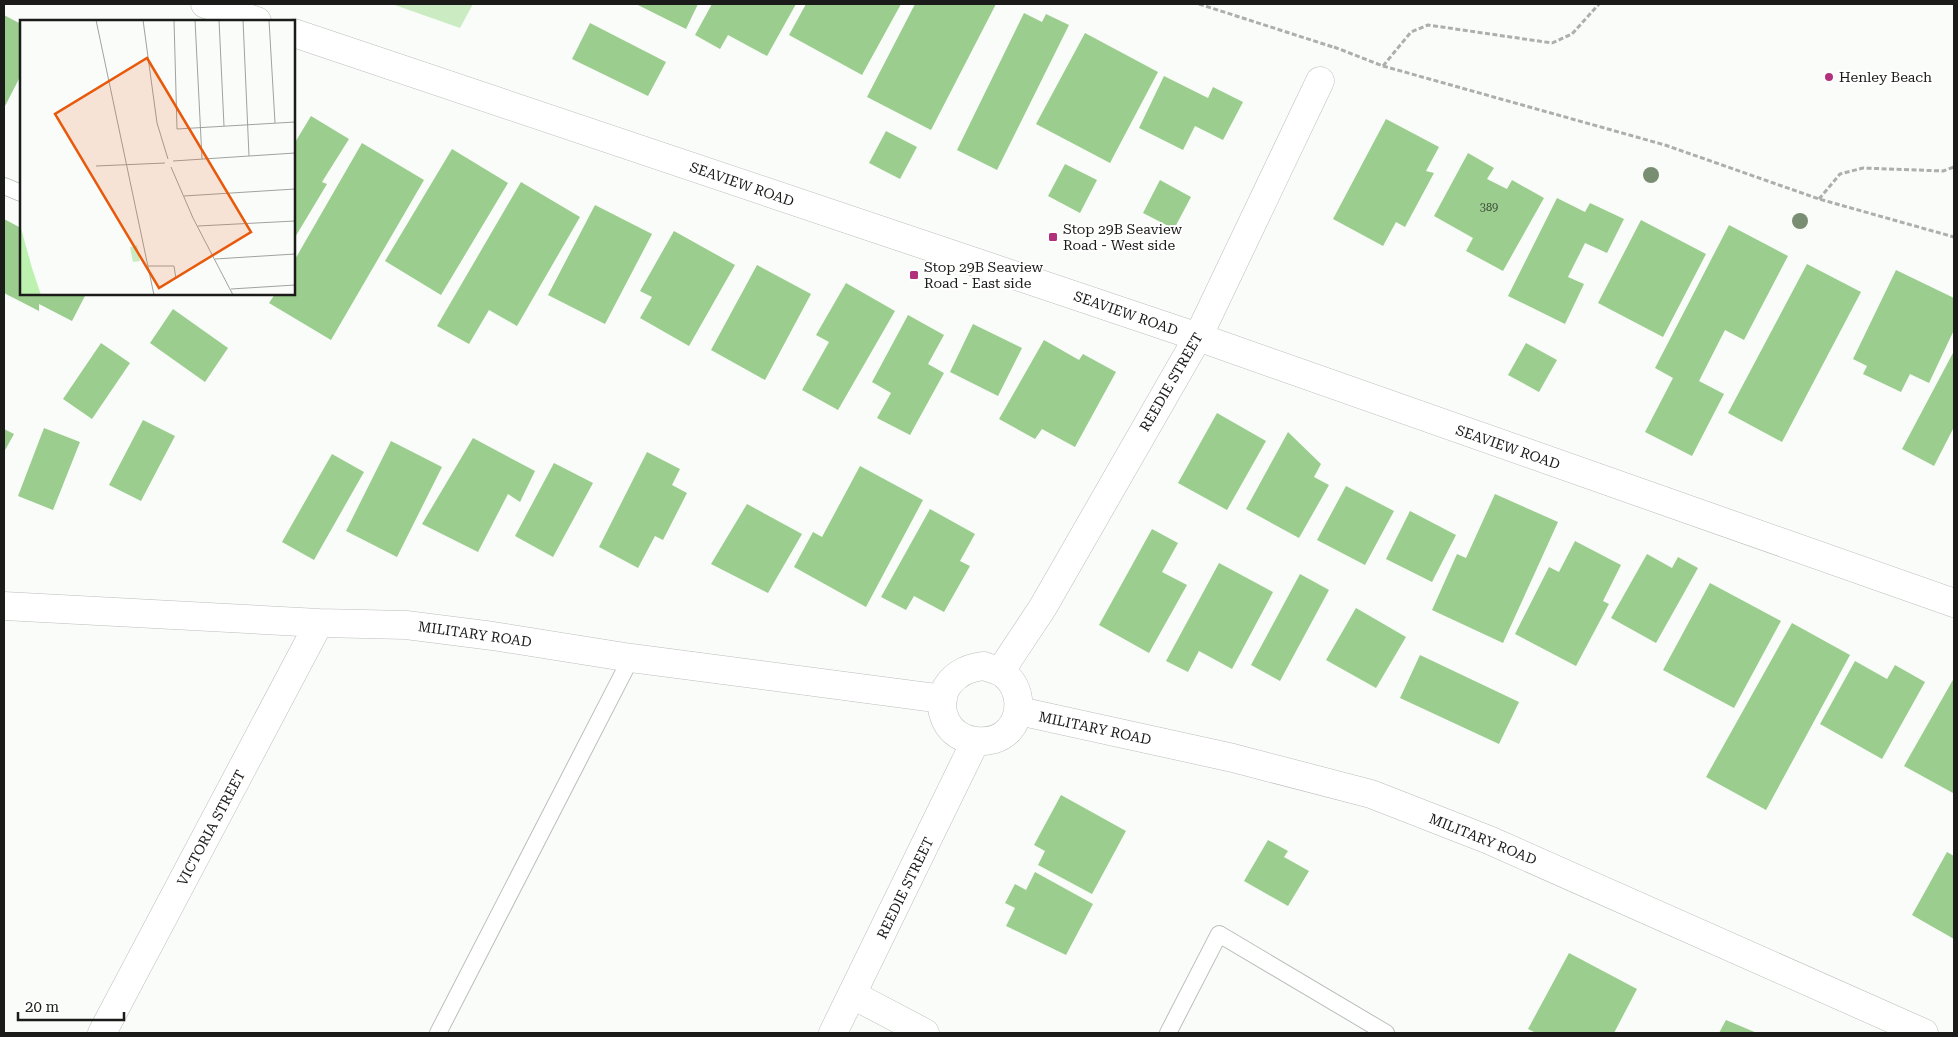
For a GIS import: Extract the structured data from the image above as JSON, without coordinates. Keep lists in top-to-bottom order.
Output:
{
  "streets": {
    "street": [
      "SEAVIEW ROAD",
      "REEDIE STREET",
      "MILITARY ROAD",
      "VICTORIA STREET"
    ]
  },
  "crossings": [
    ["SEAVIEW ROAD", "REEDIE STREET"],
    ["REEDIE STREET", "MILITARY ROAD"],
    ["MILITARY ROAD", "VICTORIA STREET"]
  ],
  "places": {
    "other": ["Henley Beach"],
    "transit": ["Stop 29B Seaview Road - West side", "Stop 29B Seaview Road - East side"]
  },
  "house_numbers": ["389"],
  "scale_bar": "20 m"
}
